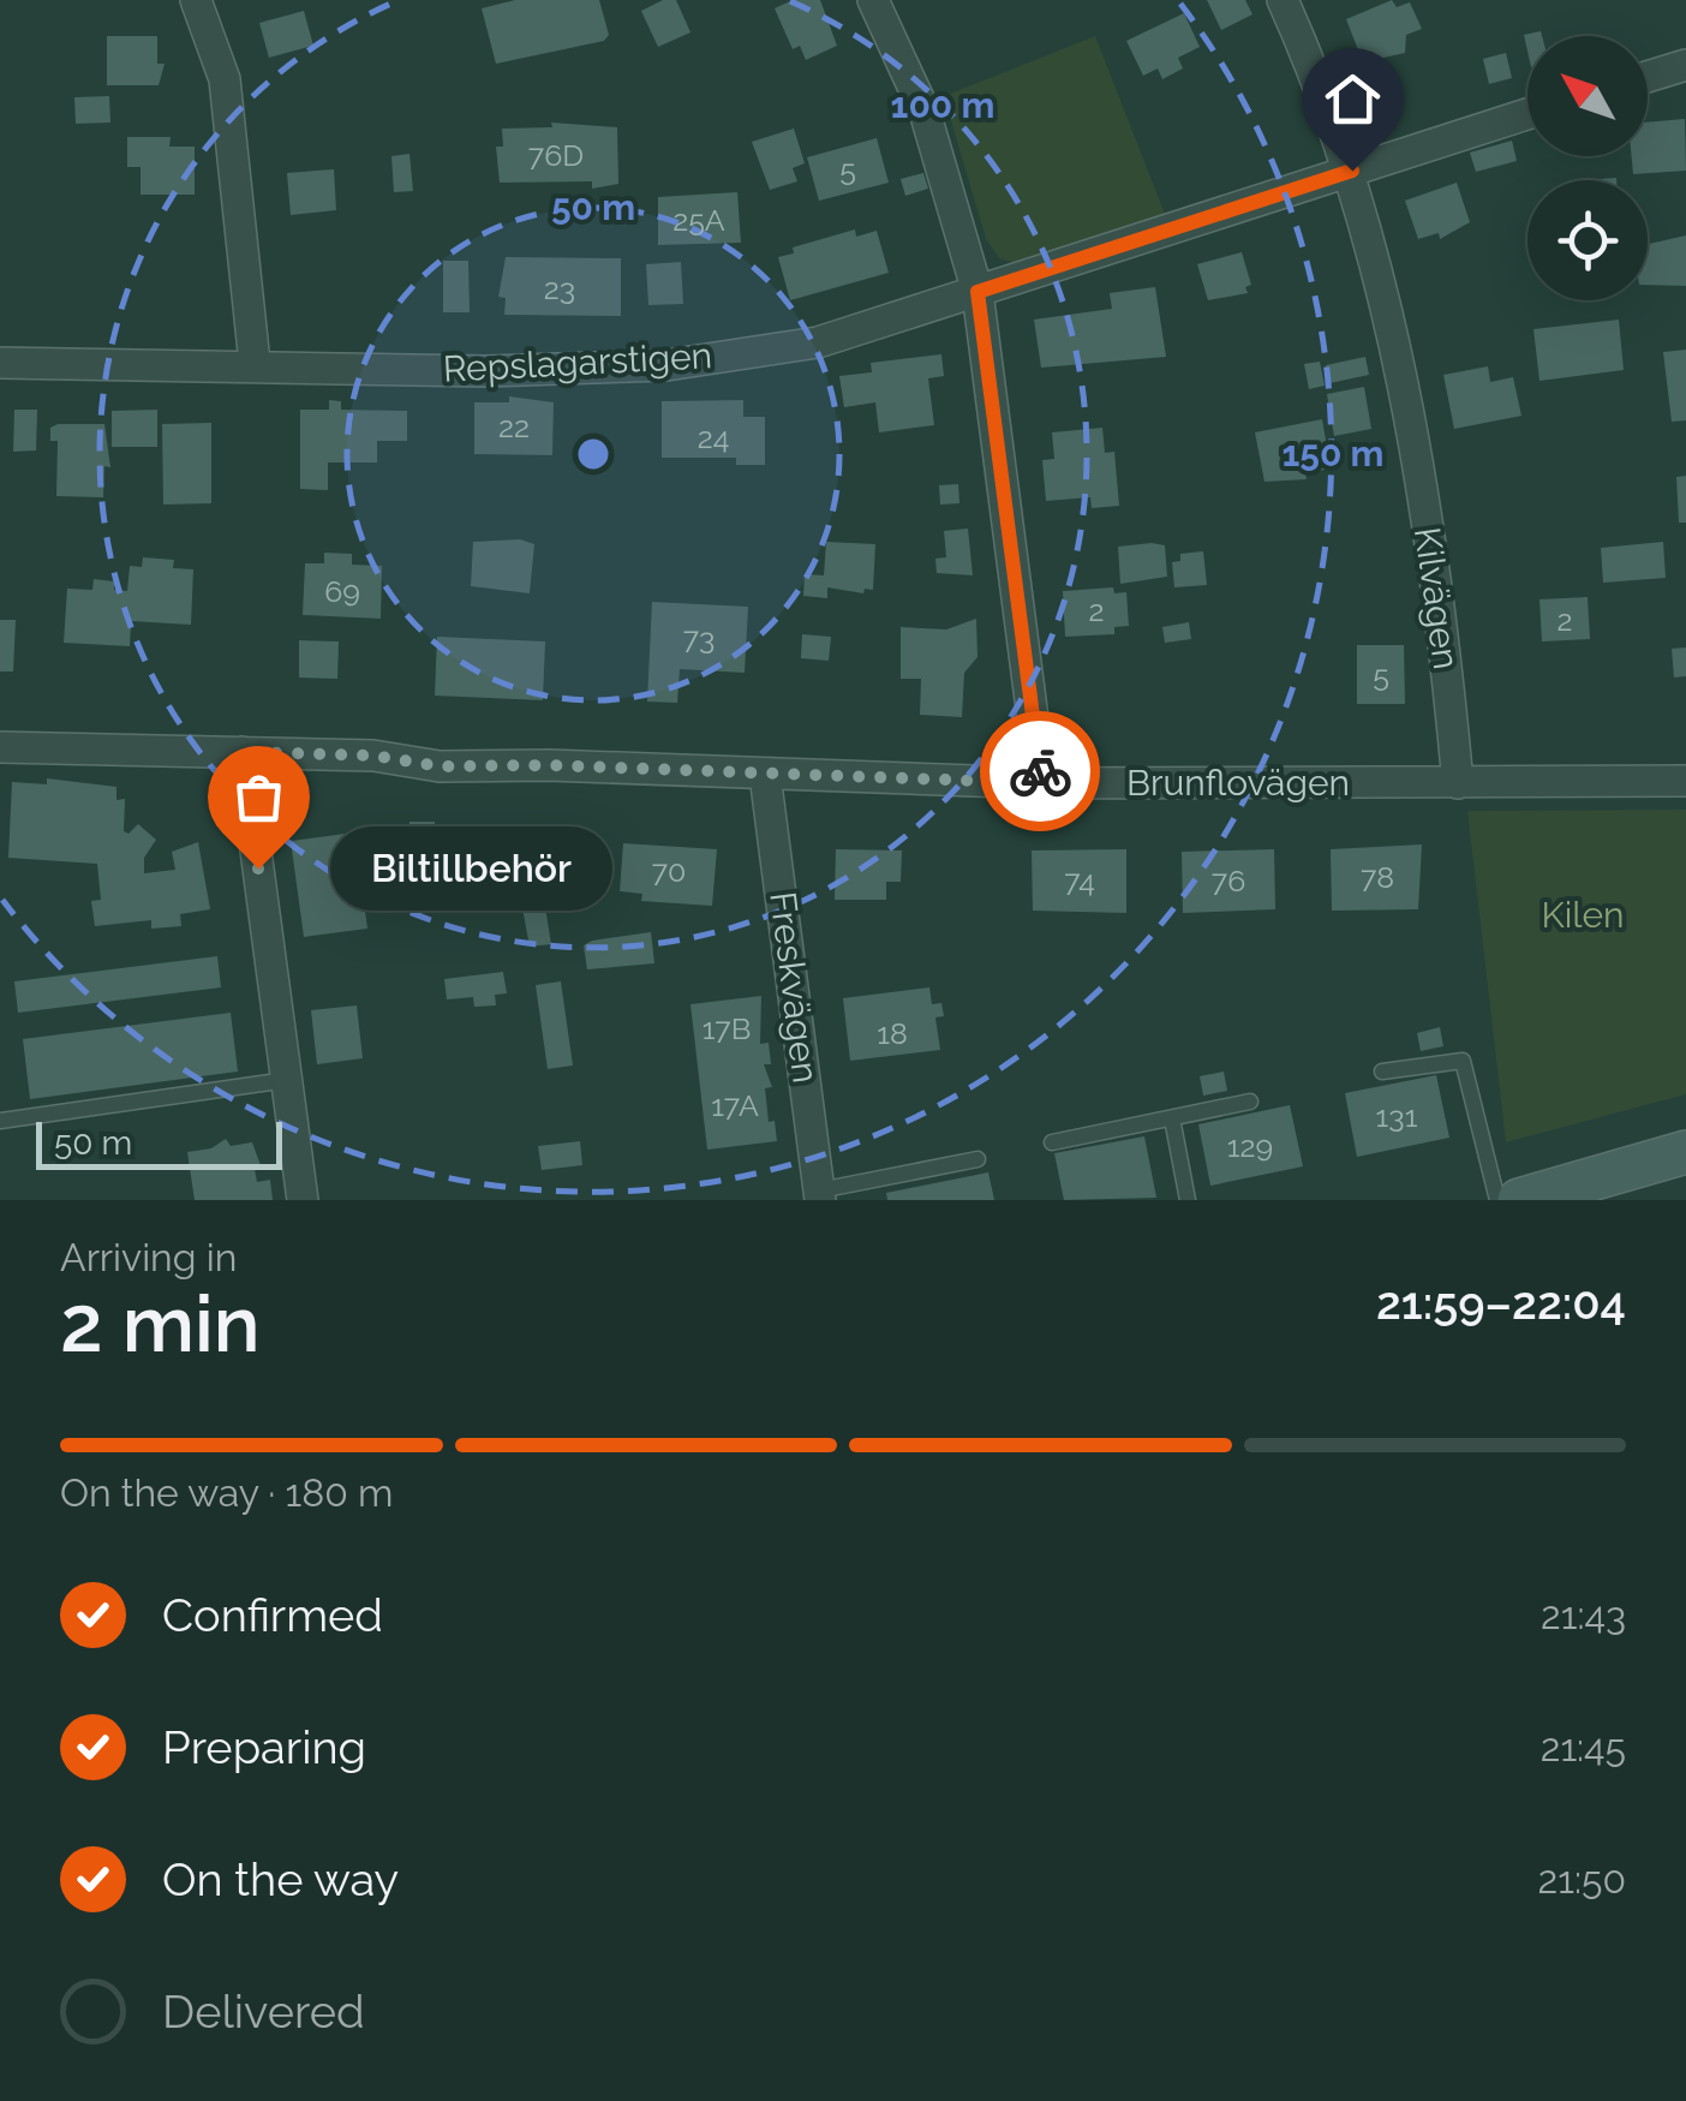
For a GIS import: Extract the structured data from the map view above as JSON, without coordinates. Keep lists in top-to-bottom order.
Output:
{
  "streets": {
    "street": [
      "Repslagarstigen",
      "Kilvägen",
      "Brunflovägen",
      "Freskvägen"
    ]
  },
  "crossings": [
    ["Repslagarstigen", "Kilvägen"],
    ["Kilvägen", "Brunflovägen"],
    ["Brunflovägen", "Freskvägen"]
  ],
  "parks": ["Kilen"],
  "places": ["Biltillbehör"],
  "house_numbers": [
    "76D",
    "5",
    "25A",
    "23",
    "22",
    "24",
    "69",
    "2",
    "2",
    "73",
    "5",
    "70",
    "78",
    "74",
    "76",
    "17B",
    "18",
    "17A",
    "131",
    "129"
  ],
  "scale_bar": "50 m",
  "north": "top left",
  "page": {
    "bubble": "Biltillbehör",
    "scale": "50 m",
    "heading": ["2 min", "Arriving in", "21:59–22:04"],
    "bar": "On the way · 180 m",
    "list": [
      ["Confirmed", "21:43"],
      ["Preparing", "21:45"],
      ["On the way", "21:50"],
      "Delivered"
    ]
  },
  "rings": ["100 m", "50 m", "150 m"]
}
